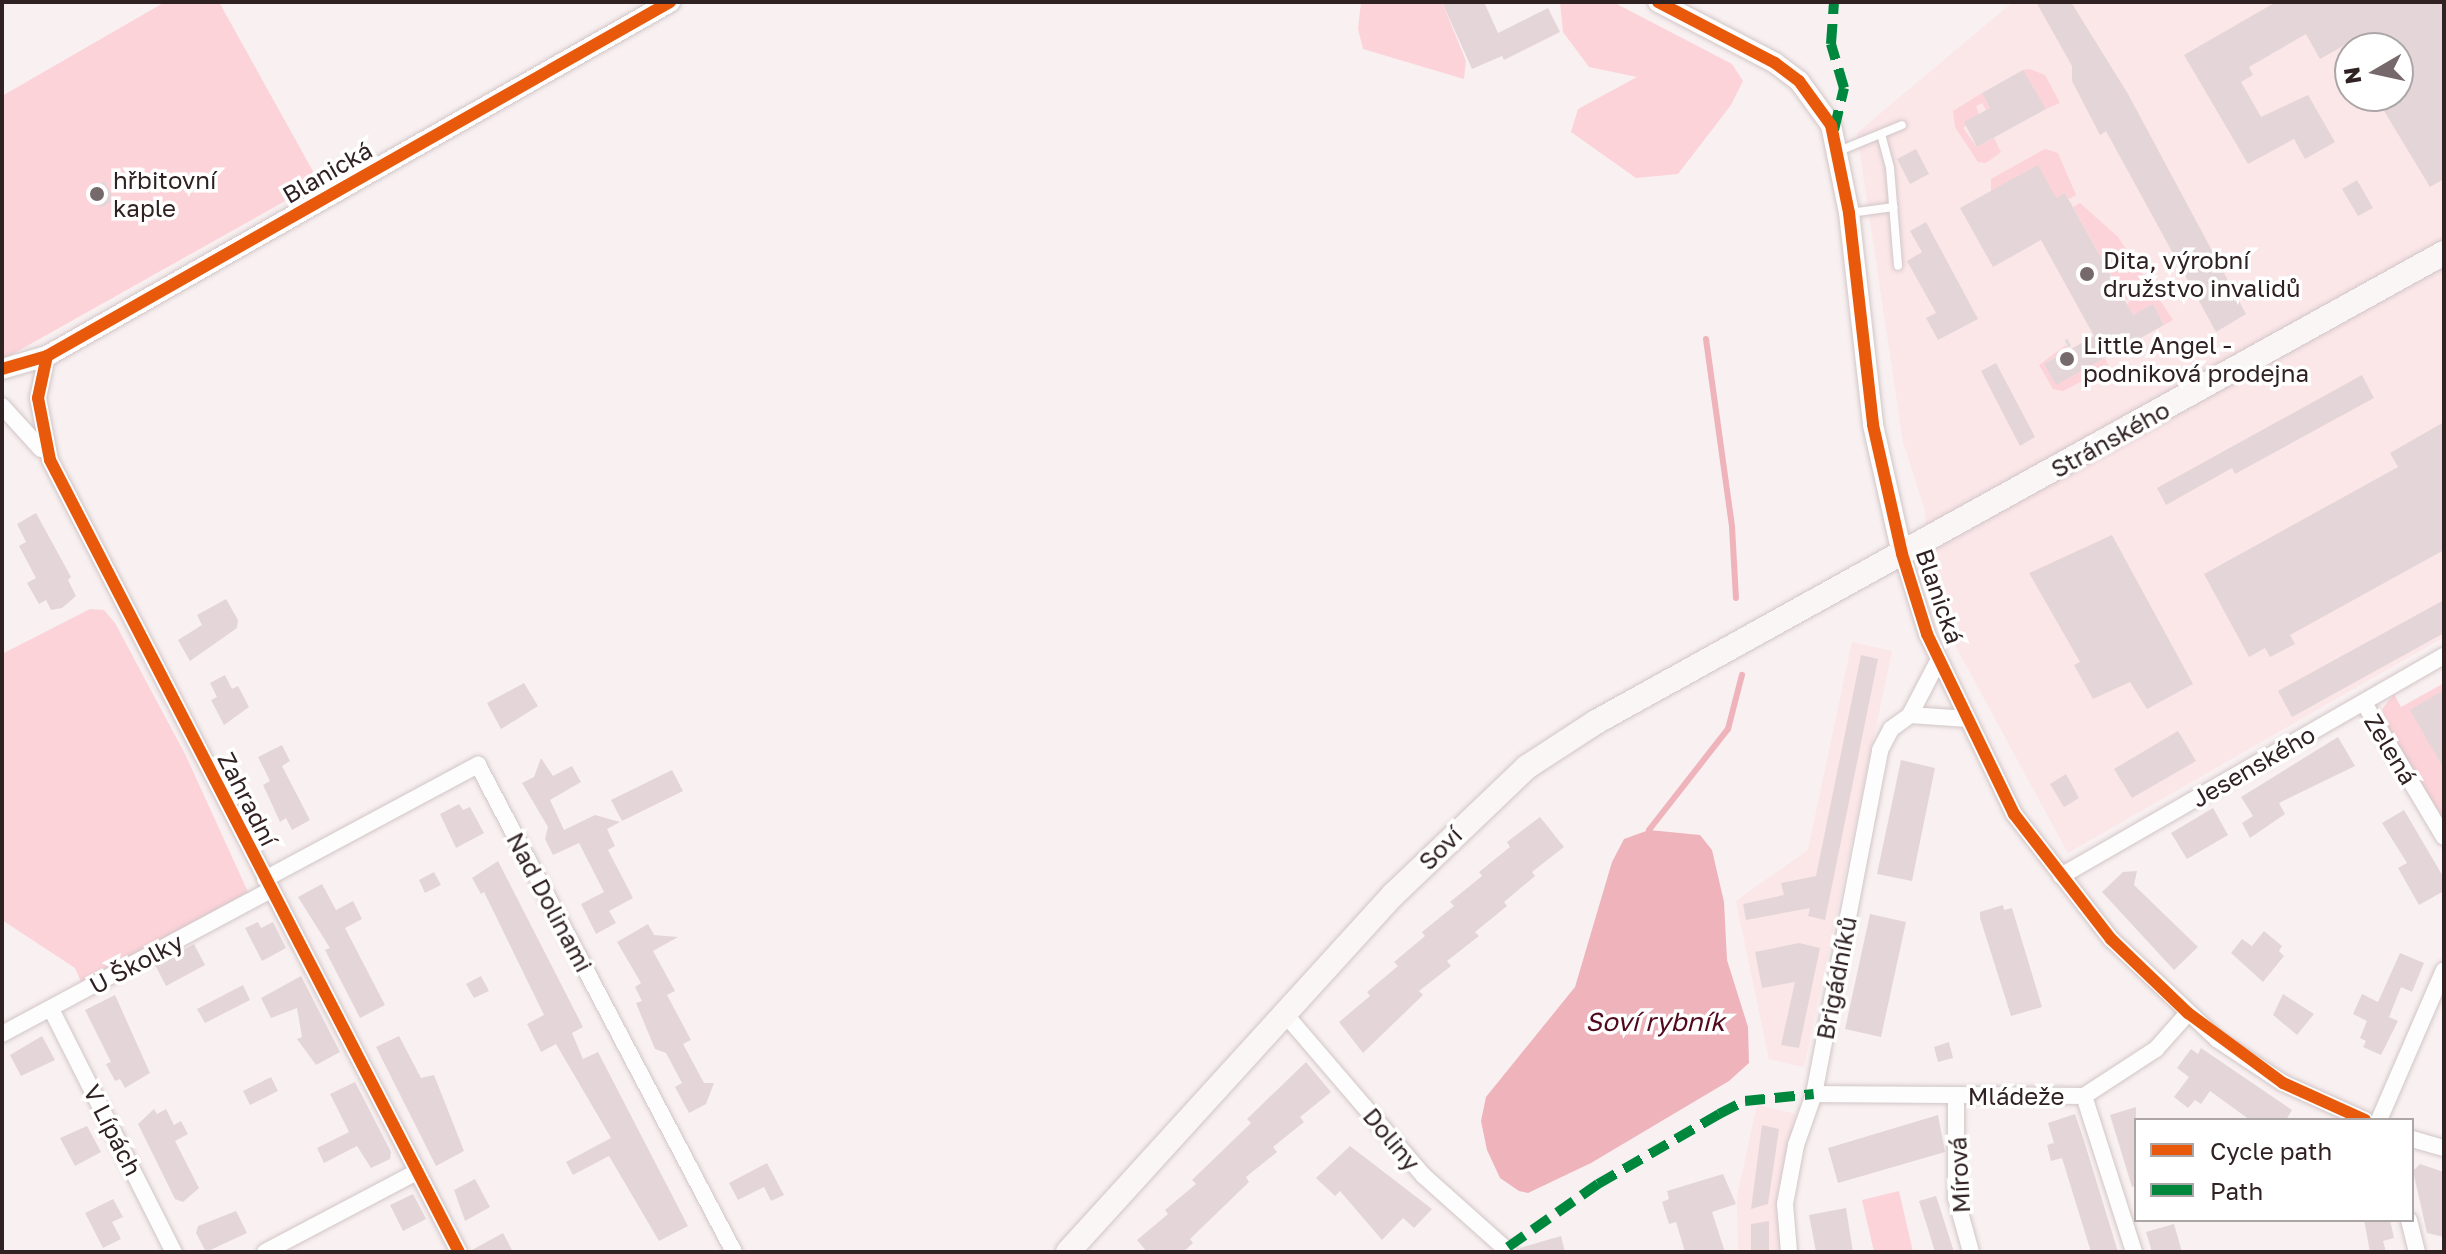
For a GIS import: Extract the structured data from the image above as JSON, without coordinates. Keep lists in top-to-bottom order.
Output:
{
  "streets": {
    "main road": ["Stránského", "Soví"],
    "street": [
      "Blanická",
      "Zelená",
      "Jesenského",
      "Zahradní",
      "Nad Dolinami",
      "U Školky",
      "Brigádníků",
      "Mládeže",
      "V Lípách",
      "Doliny",
      "Mírová"
    ]
  },
  "crossings": [
    ["Blanická", "Stránského"],
    ["Blanická", "Jesenského"],
    ["Blanická", "Zahradní"],
    ["Blanická", "Soví"],
    ["Blanická", "Brigádníků"],
    ["Blanická", "Mládeže"],
    ["Stránského", "Soví"],
    ["Zelená", "Jesenského"],
    ["Zahradní", "Nad Dolinami"],
    ["Zahradní", "U Školky"],
    ["Soví", "Doliny"],
    ["Nad Dolinami", "U Školky"],
    ["U Školky", "V Lípách"],
    ["Brigádníků", "Mládeže"],
    ["Mládeže", "Mírová"]
  ],
  "water": ["Soví rybník"],
  "places": ["hřbitovní kaple", "Dita, výrobní družstvo invalidů", "Little Angel - podniková prodejna"],
  "legend": ["Cycle path", "Path"],
  "north": "left"
}
